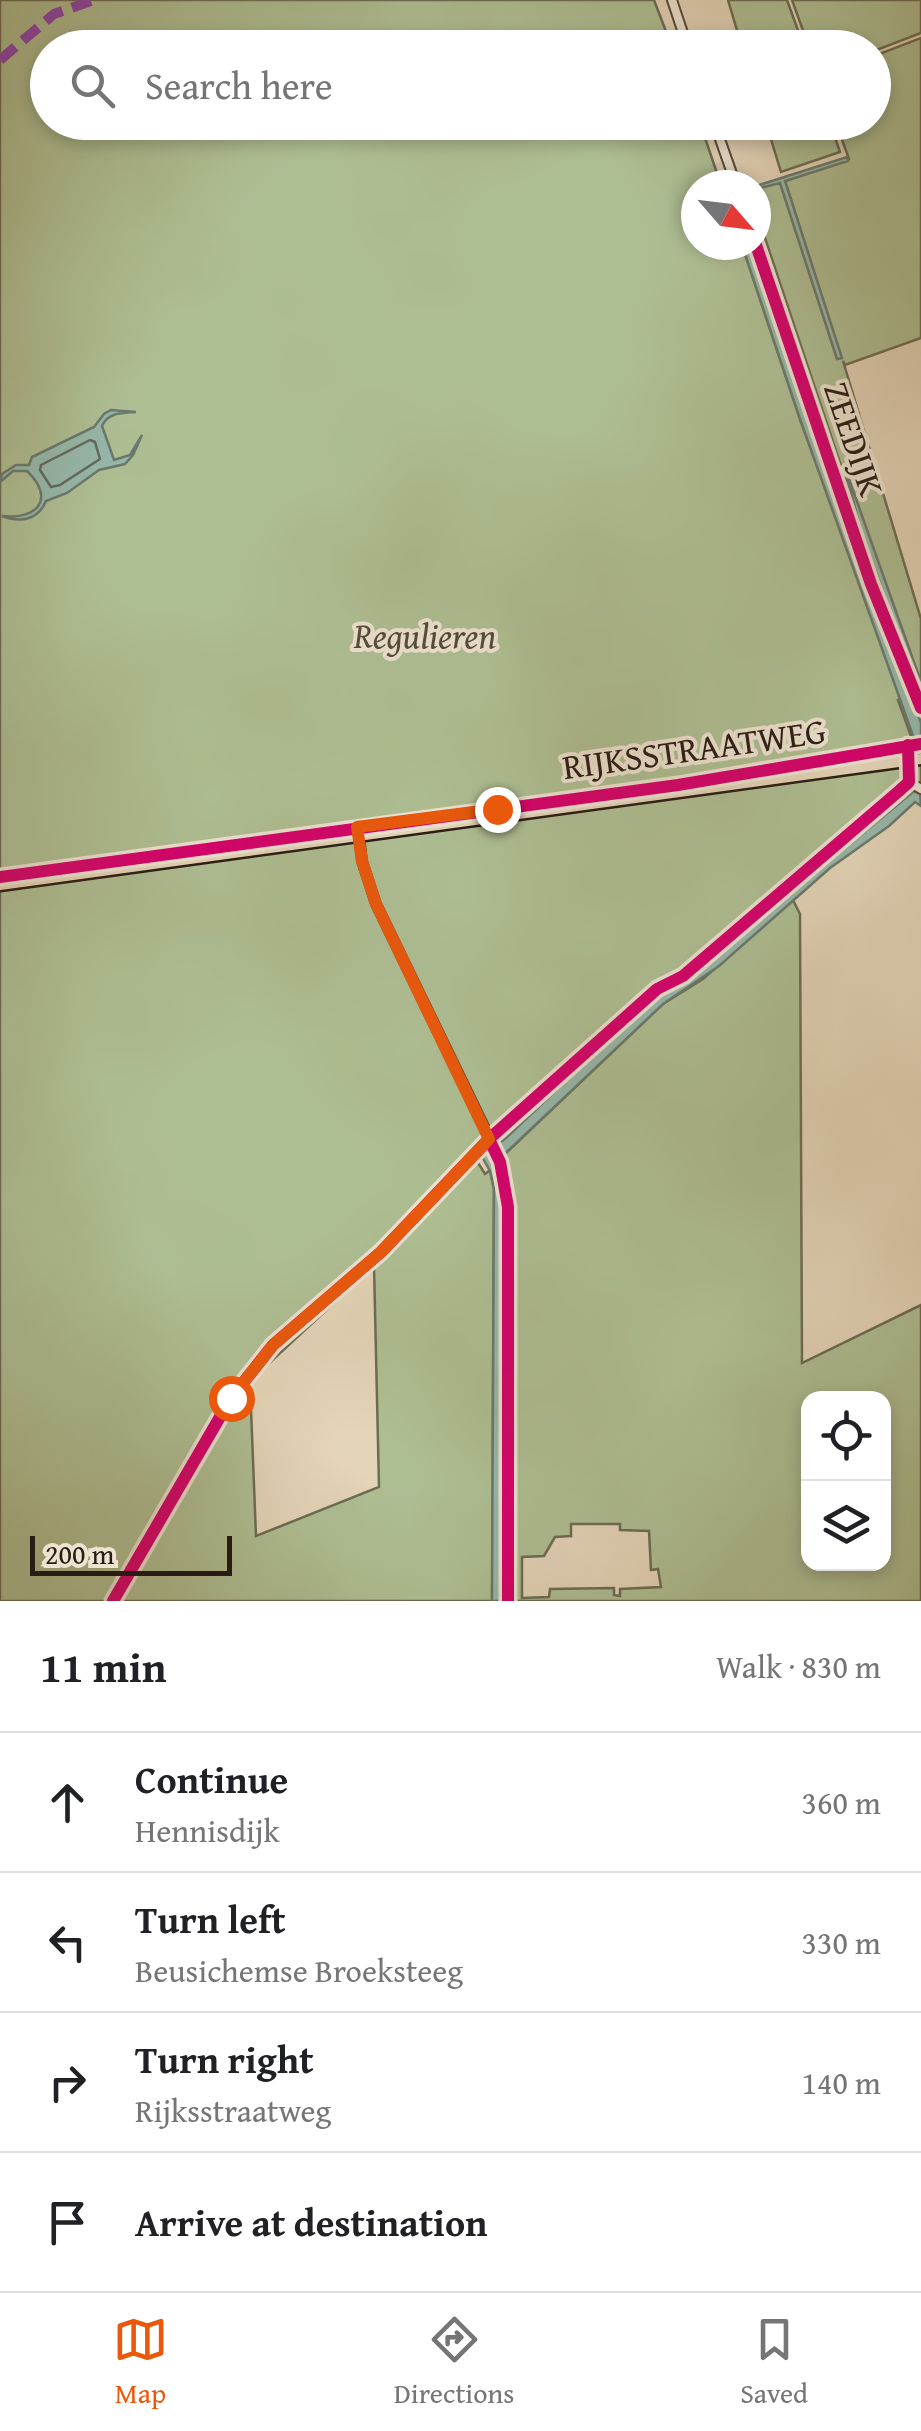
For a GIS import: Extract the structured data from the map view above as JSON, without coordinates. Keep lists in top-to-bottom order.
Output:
{
  "streets": {
    "main road": ["RIJKSSTRAATWEG"],
    "street": ["ZEEDIJK"]
  },
  "parks": ["Regulieren"],
  "scale_bar": "200 m",
  "north": "bottom right",
  "page": {
    "search": "Search here",
    "scale": "200 m",
    "heading": ["11 min", "Walk · 830 m"],
    "list": [
      ["Continue", "Hennisdijk", "360 m"],
      ["Turn left", "Beusichemse Broeksteeg", "330 m"],
      ["Turn right", "Rijksstraatweg", "140 m"],
      "Arrive at destination"
    ],
    "nav": ["Map", "Directions", "Saved"]
  }
}
